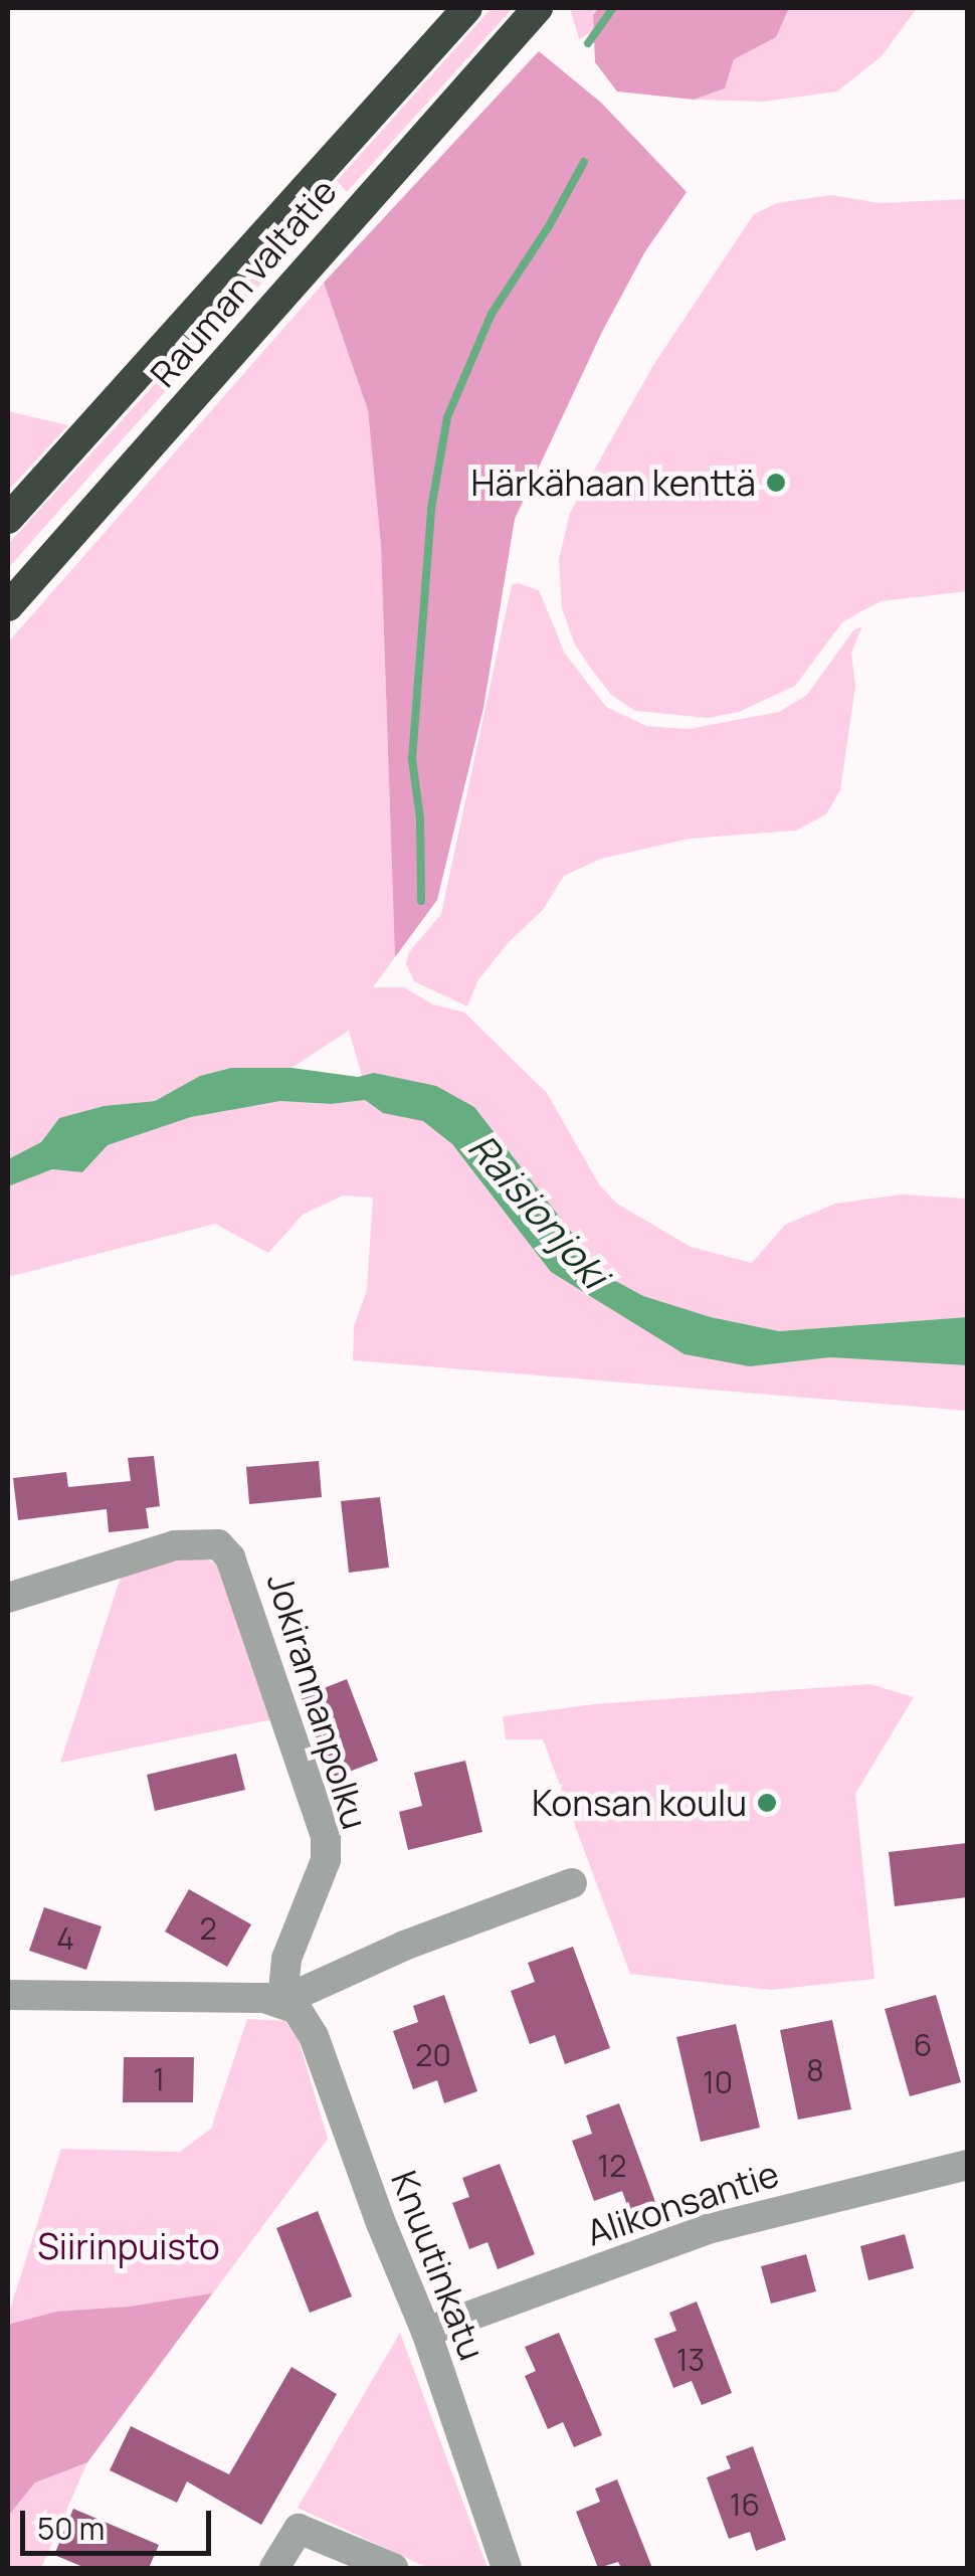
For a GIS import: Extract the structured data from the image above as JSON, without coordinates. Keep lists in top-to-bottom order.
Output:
{
  "streets": {
    "highway": ["Rauman valtatie"],
    "street": ["Jokirannanpolku", "Alikonsantie", "Knuutinkatu"]
  },
  "crossings": [
    ["Jokirannanpolku", "Knuutinkatu"],
    ["Alikonsantie", "Knuutinkatu"]
  ],
  "water": ["Raisionjoki"],
  "parks": ["Siirinpuisto"],
  "places": ["Härkähaan kenttä", "Konsan koulu"],
  "house_numbers": [
    "2",
    "4",
    "6",
    "20",
    "8",
    "1",
    "10",
    "12",
    "13",
    "16"
  ],
  "scale_bar": "50 m"
}
